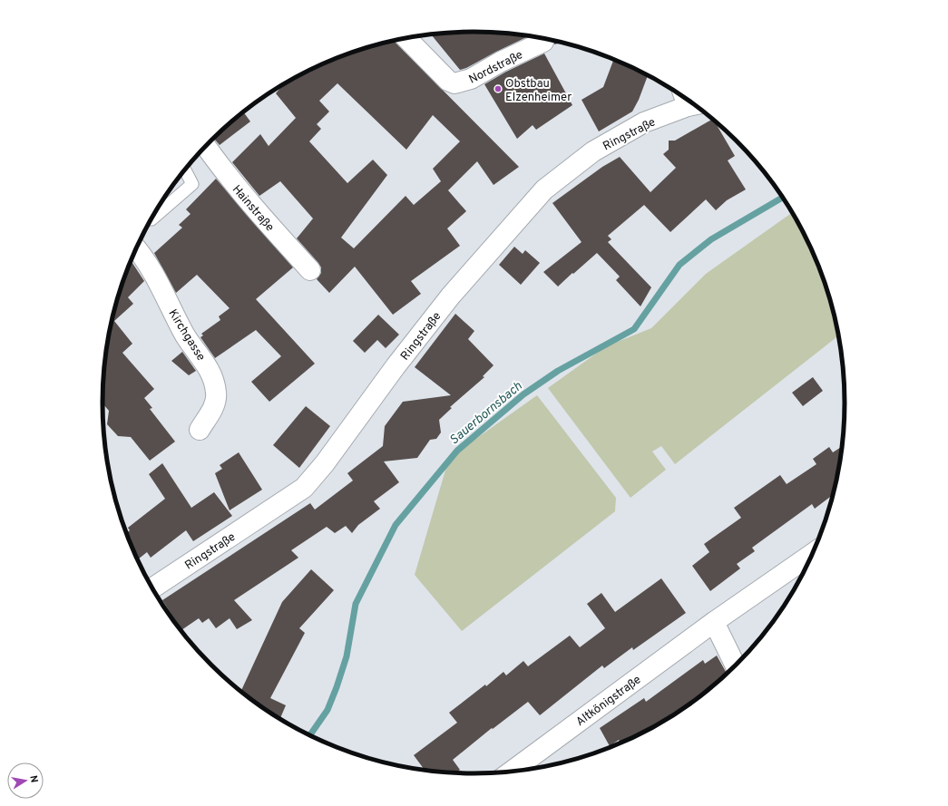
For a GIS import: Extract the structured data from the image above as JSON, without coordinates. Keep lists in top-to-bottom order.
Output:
{
  "streets": {
    "street": [
      "Nordstraße",
      "Ringstraße",
      "Hainstraße",
      "Kirchgasse",
      "Altkönigstraße"
    ]
  },
  "water": ["Sauerbornsbach"],
  "places": ["Obstbau Elzenheimer"],
  "north": "right"
}
